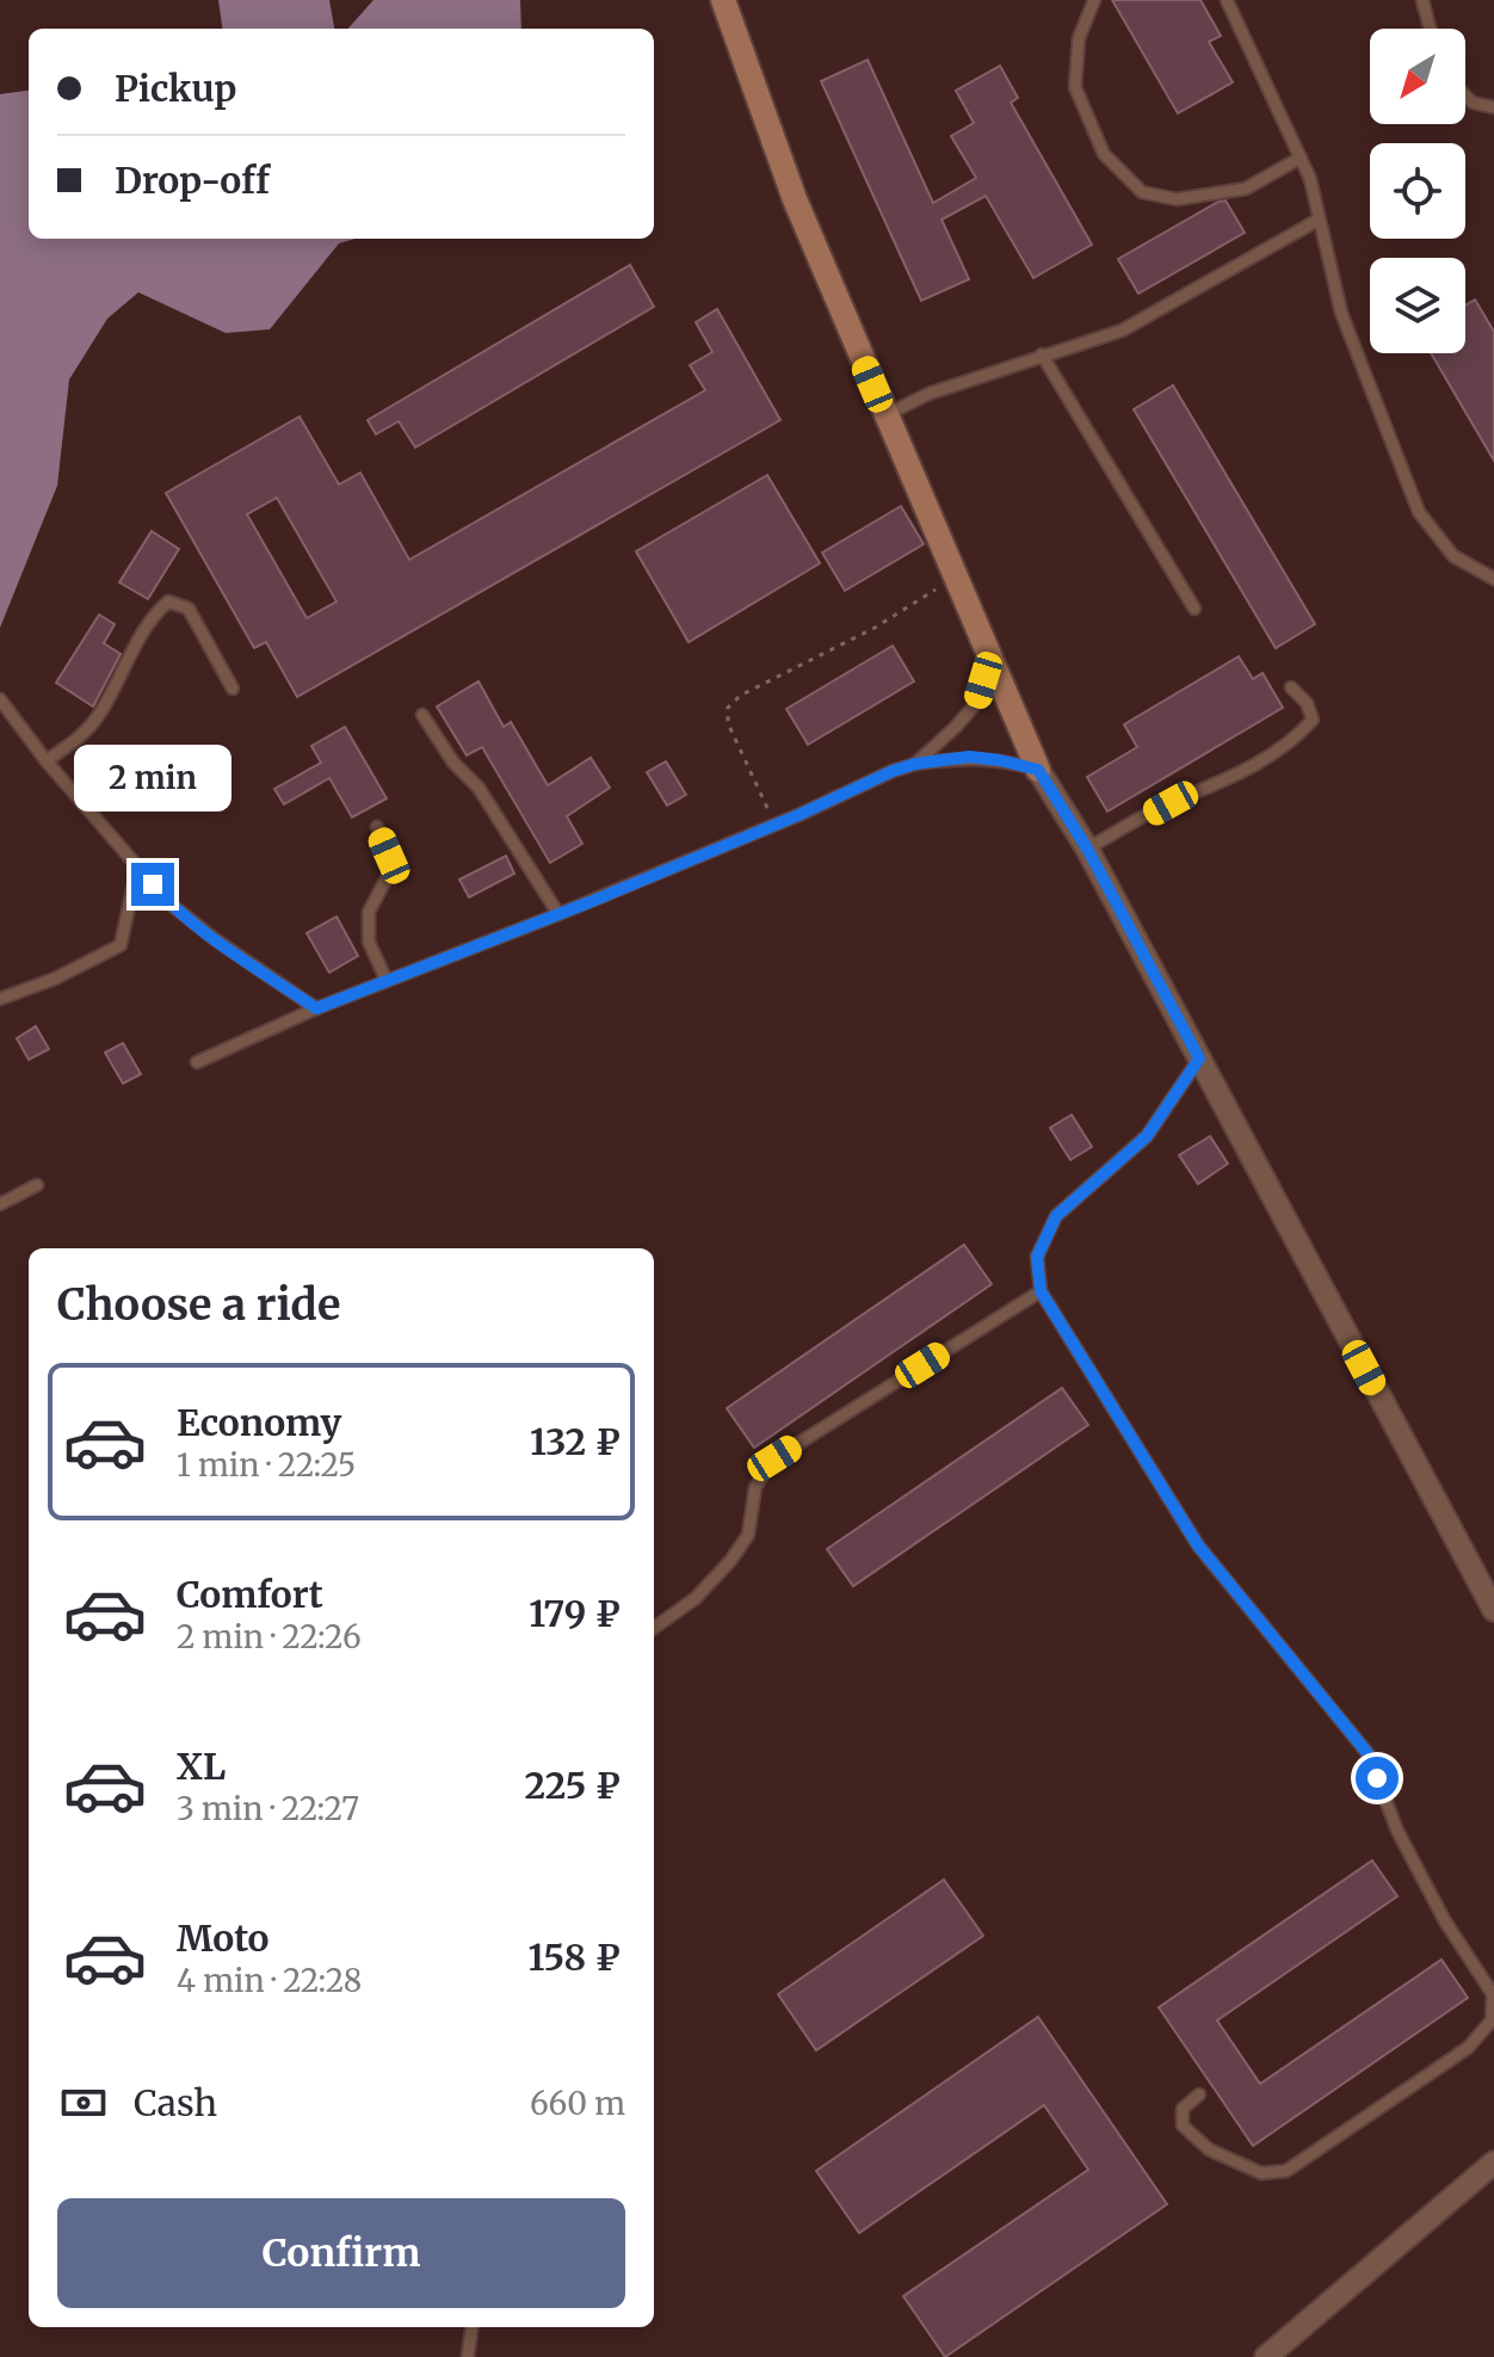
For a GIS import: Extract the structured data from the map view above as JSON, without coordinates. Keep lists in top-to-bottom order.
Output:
{
  "north": "bottom left",
  "page": {
    "banner": ["Pickup", "Drop-off"],
    "bubble": "2 min",
    "heading": "Choose a ride",
    "list": [
      {
        "name": "Economy",
        "note": "1 min · 22:25",
        "value": "132 ₽"
      },
      {
        "name": "Comfort",
        "note": "2 min · 22:26",
        "value": "179 ₽"
      },
      {
        "name": "XL",
        "note": "3 min · 22:27",
        "value": "225 ₽"
      },
      {
        "name": "Moto",
        "note": "4 min · 22:28",
        "value": "158 ₽"
      }
    ],
    "pay": ["Cash", "660 m"],
    "buttons": "Confirm"
  }
}
